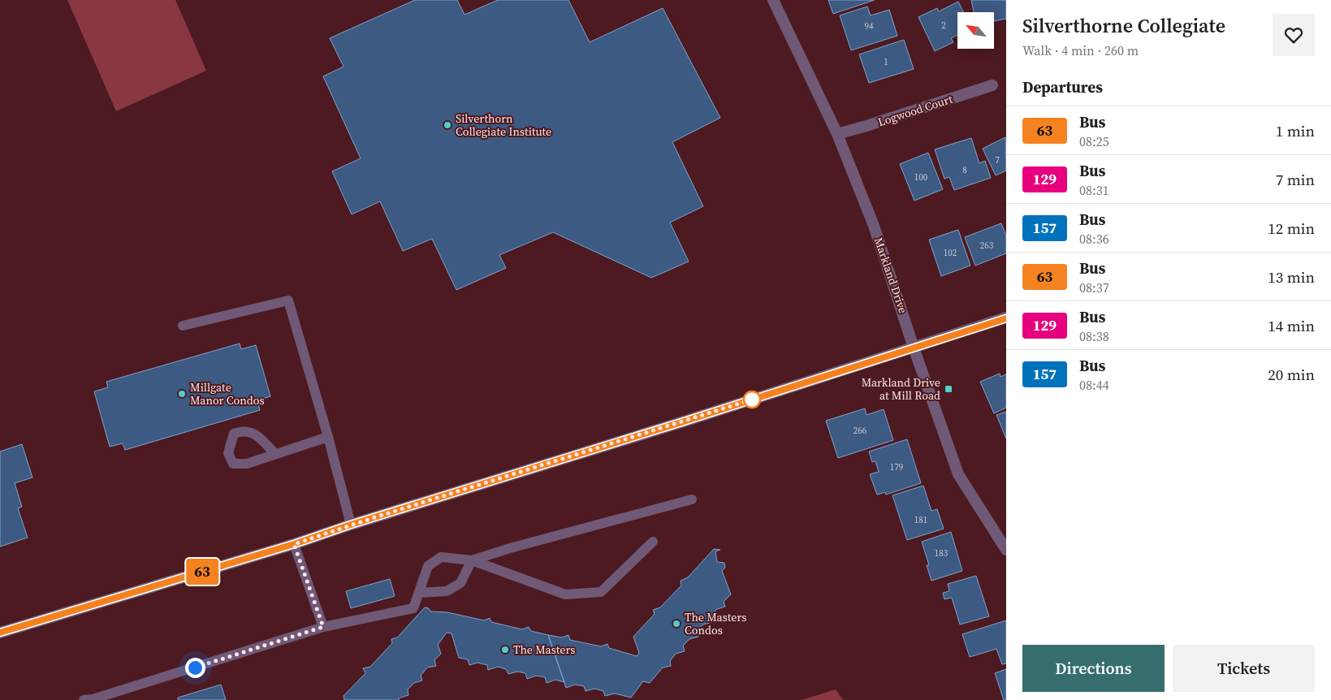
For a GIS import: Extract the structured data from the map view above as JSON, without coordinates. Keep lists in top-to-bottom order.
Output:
{
  "streets": {
    "street": ["Logwood Court", "Markland Drive"]
  },
  "crossings": [
    ["Logwood Court", "Markland Drive"]
  ],
  "places": {
    "other": [
      "Silverthorn Collegiate Institute",
      "Millgate Manor Condos",
      "The Masters Condos",
      "The Masters"
    ],
    "transit": ["Markland Drive at Mill Road"]
  },
  "lines": ["bus line 63"],
  "house_numbers": [
    "2",
    "94",
    "1",
    "7",
    "8",
    "100",
    "263",
    "102",
    "266",
    "179",
    "181",
    "183"
  ],
  "north": "top left",
  "page": {
    "on_map": "63",
    "heading": [
      ["Silverthorne Collegiate", "Walk · 4 min · 260 m"],
      "Departures"
    ],
    "list": [
      {
        "mark": "63",
        "name": "Bus",
        "note": "08:25",
        "value": "1 min"
      },
      {
        "mark": "129",
        "name": "Bus",
        "note": "08:31",
        "value": "7 min"
      },
      {
        "mark": "157",
        "name": "Bus",
        "note": "08:36",
        "value": "12 min"
      },
      {
        "mark": "63",
        "name": "Bus",
        "note": "08:37",
        "value": "13 min"
      },
      {
        "mark": "129",
        "name": "Bus",
        "note": "08:38",
        "value": "14 min"
      },
      {
        "mark": "157",
        "name": "Bus",
        "note": "08:44",
        "value": "20 min"
      }
    ],
    "buttons": ["Directions", "Tickets"]
  }
}
